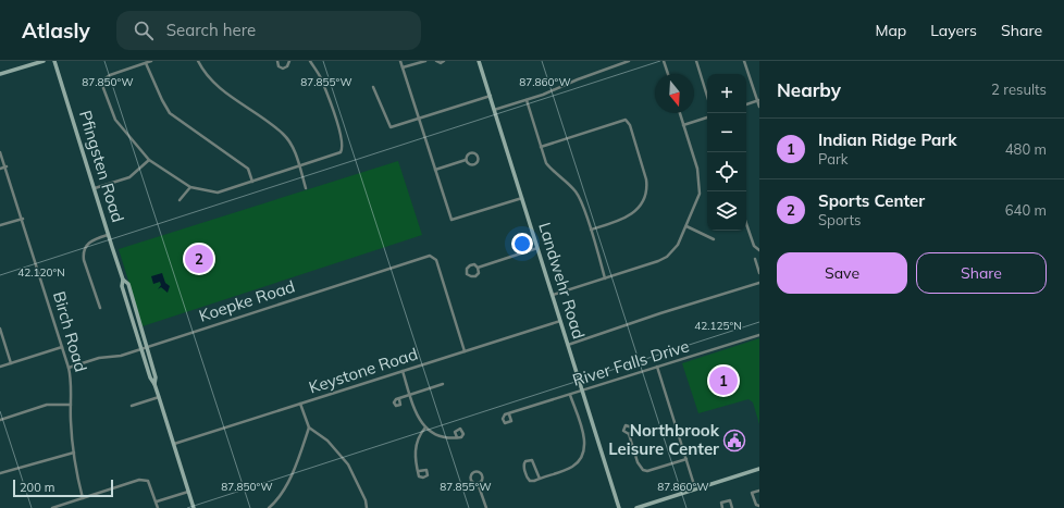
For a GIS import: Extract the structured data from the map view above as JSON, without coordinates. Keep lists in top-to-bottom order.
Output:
{
  "streets": {
    "main road": ["Pfingsten Road", "Landwehr Road"],
    "street": [
      "Koepke Road",
      "Birch Road",
      "River Falls Drive",
      "Keystone Road"
    ]
  },
  "crossings": [
    ["Pfingsten Road", "Koepke Road"],
    ["Pfingsten Road", "Keystone Road"],
    ["Landwehr Road", "River Falls Drive"],
    ["Landwehr Road", "Keystone Road"],
    ["Koepke Road", "Birch Road"],
    ["Koepke Road", "Keystone Road"]
  ],
  "places": {
    "public building": ["Northbrook Leisure Center"]
  },
  "scale_bar": "200 m",
  "north": "bottom",
  "page": {
    "header": "Atlasly",
    "search": "Search here",
    "nav": ["Map", "Layers", "Share"],
    "heading": ["Nearby", "2 results"],
    "map_buttons": ["+", "−"],
    "list": [
      {
        "mark": "1",
        "name": "Indian Ridge Park",
        "note": "Park",
        "value": "480 m"
      },
      {
        "mark": "2",
        "name": "Sports Center",
        "note": "Sports",
        "value": "640 m"
      }
    ],
    "buttons": ["Save", "Share"],
    "pins": ["2", "1"],
    "scale": "200 m"
  },
  "coordinates": [
    "87.850°W",
    "87.855°W",
    "87.860°W",
    "42.120°N",
    "42.125°N"
  ]
}
